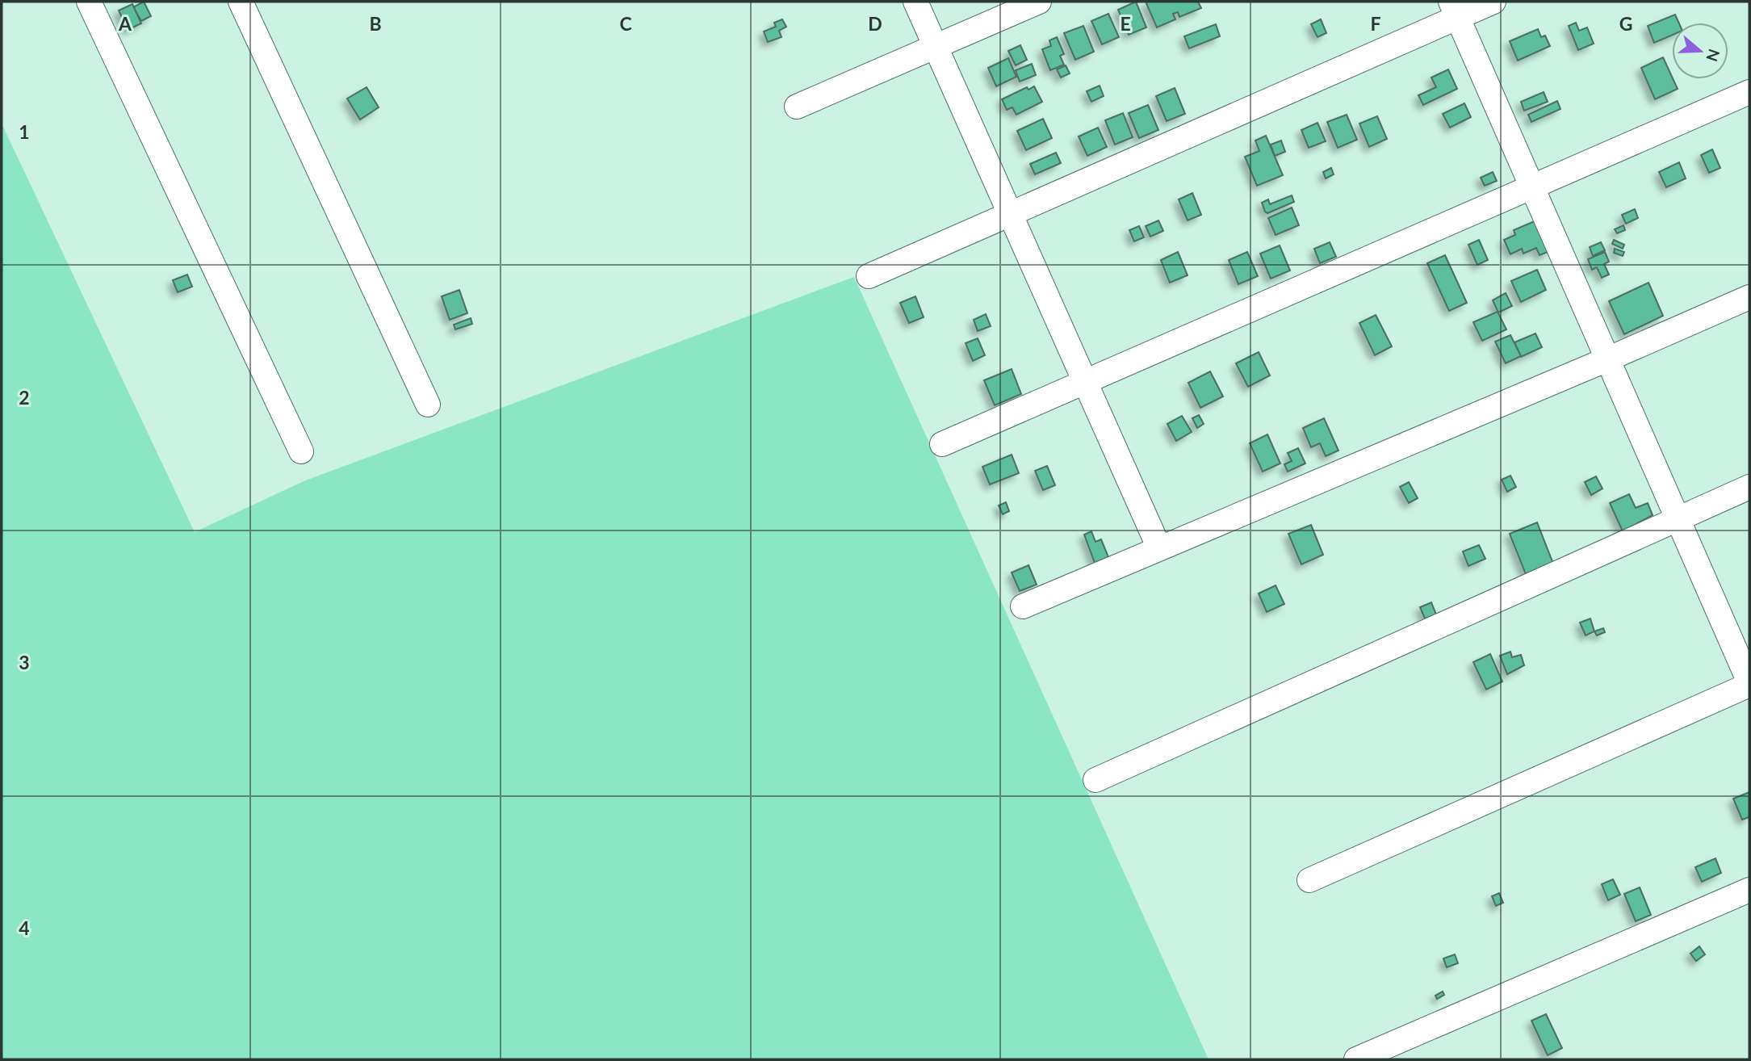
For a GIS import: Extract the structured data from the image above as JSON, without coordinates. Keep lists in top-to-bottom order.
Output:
{
  "north": "right",
  "grid": {
    "columns": [
      "A",
      "B",
      "C",
      "D",
      "E",
      "F",
      "G"
    ],
    "rows": [
      "1",
      "2",
      "3",
      "4"
    ]
  }
}
